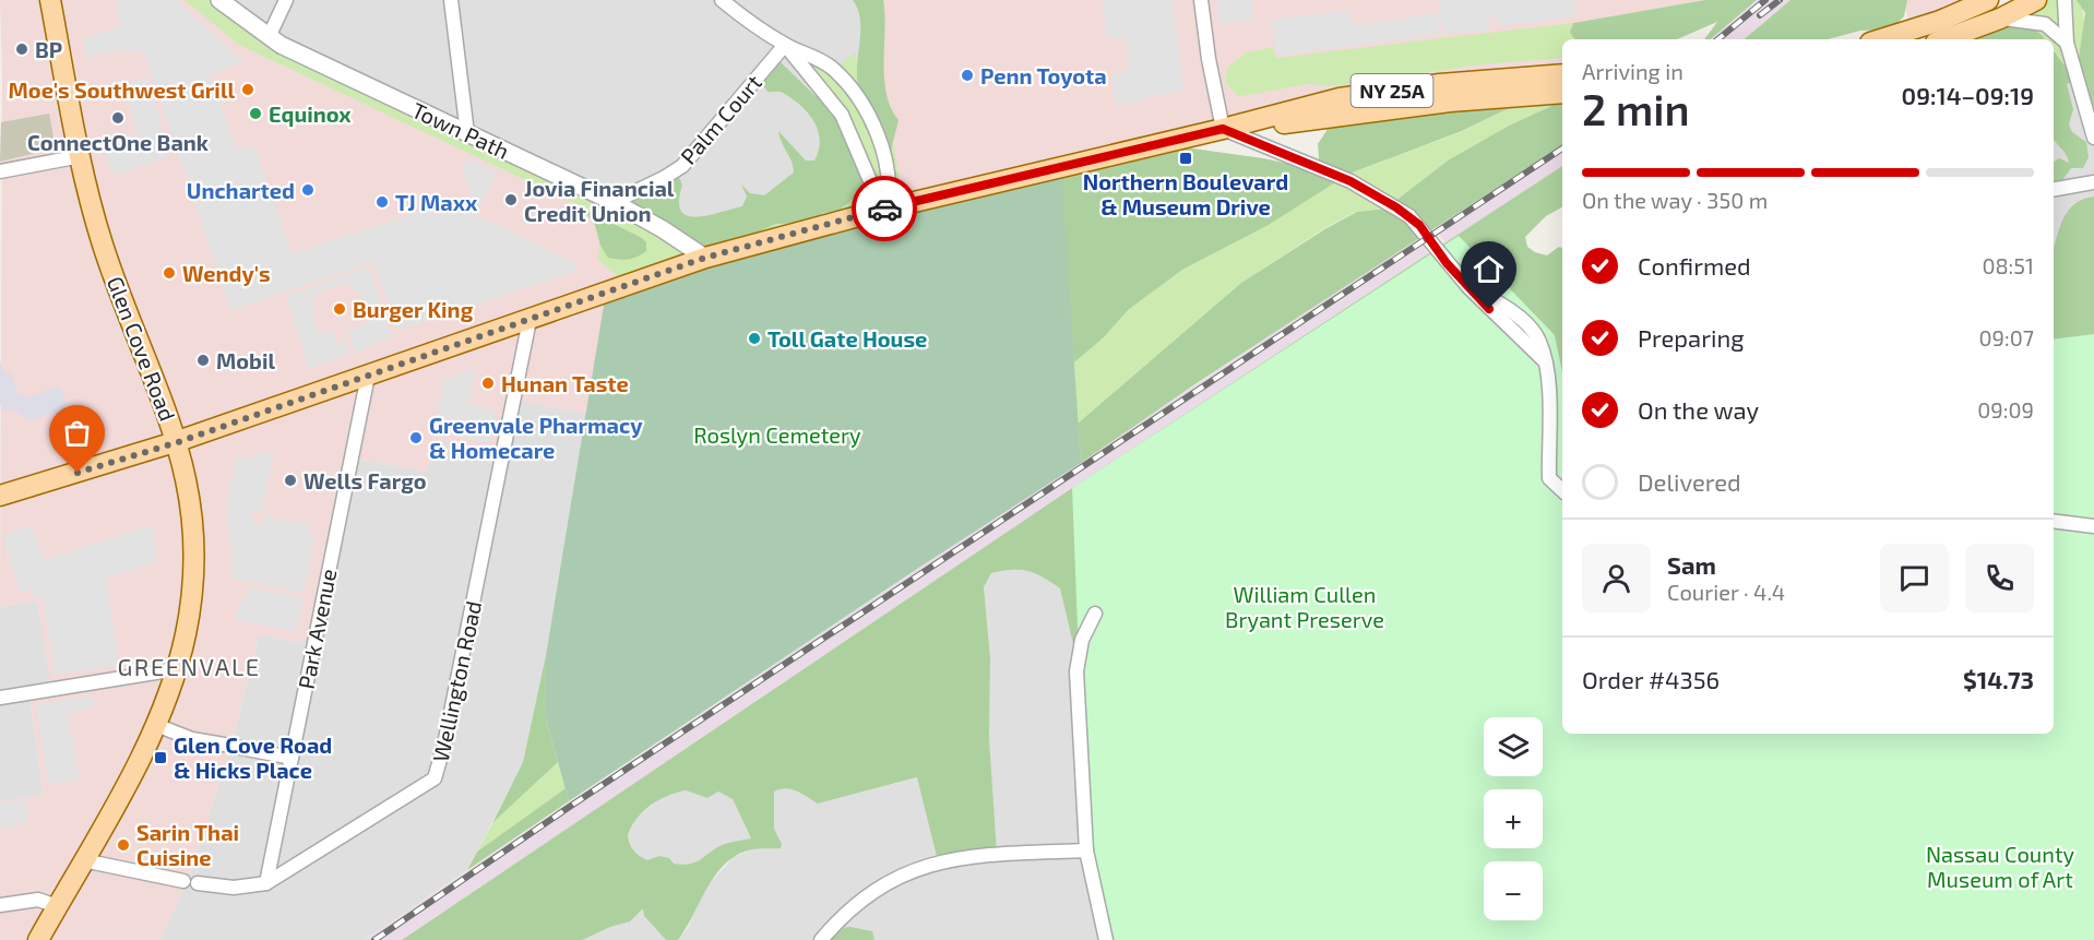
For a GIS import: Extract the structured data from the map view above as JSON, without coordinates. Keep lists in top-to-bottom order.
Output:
{
  "streets": {
    "main road": ["NY 25A", "Glen Cove Road"],
    "street": [
      "Palm Court",
      "Town Path",
      "Park Avenue",
      "Wellington Road"
    ]
  },
  "crossings": [
    ["NY 25A", "Town Path"],
    ["NY 25A", "Glen Cove Road"],
    ["NY 25A", "Park Avenue"],
    ["NY 25A", "Wellington Road"],
    ["Palm Court", "Town Path"],
    ["Park Avenue", "Wellington Road"]
  ],
  "districts": ["GREENVALE"],
  "parks": ["Roslyn Cemetery", "William Cullen Bryant Preserve", "Nassau County Museum of Art"],
  "places": {
    "other": [
      "BP",
      "Penn Toyota",
      "Moe's Southwest Grill",
      "Equinox",
      "ConnectOne Bank",
      "Uncharted",
      "Jovia Financial Credit Union",
      "TJ Maxx",
      "Wendy's",
      "Burger King",
      "Toll Gate House",
      "Mobil",
      "Hunan Taste",
      "Greenvale Pharmacy & Homecare",
      "Wells Fargo",
      "Sarin Thai Cuisine"
    ],
    "transit": ["Northern Boulevard & Museum Drive", "Glen Cove Road & Hicks Place"]
  },
  "page": {
    "heading": ["2 min", "Arriving in", "09:14–09:19"],
    "panel": [
      "Sam",
      "Courier · 4.4",
      "Order #4356",
      "$14.73"
    ],
    "bar": "On the way · 350 m",
    "list": [
      ["Confirmed", "08:51"],
      ["Preparing", "09:07"],
      ["On the way", "09:09"],
      "Delivered"
    ],
    "map_buttons": ["+", "−"]
  }
}
